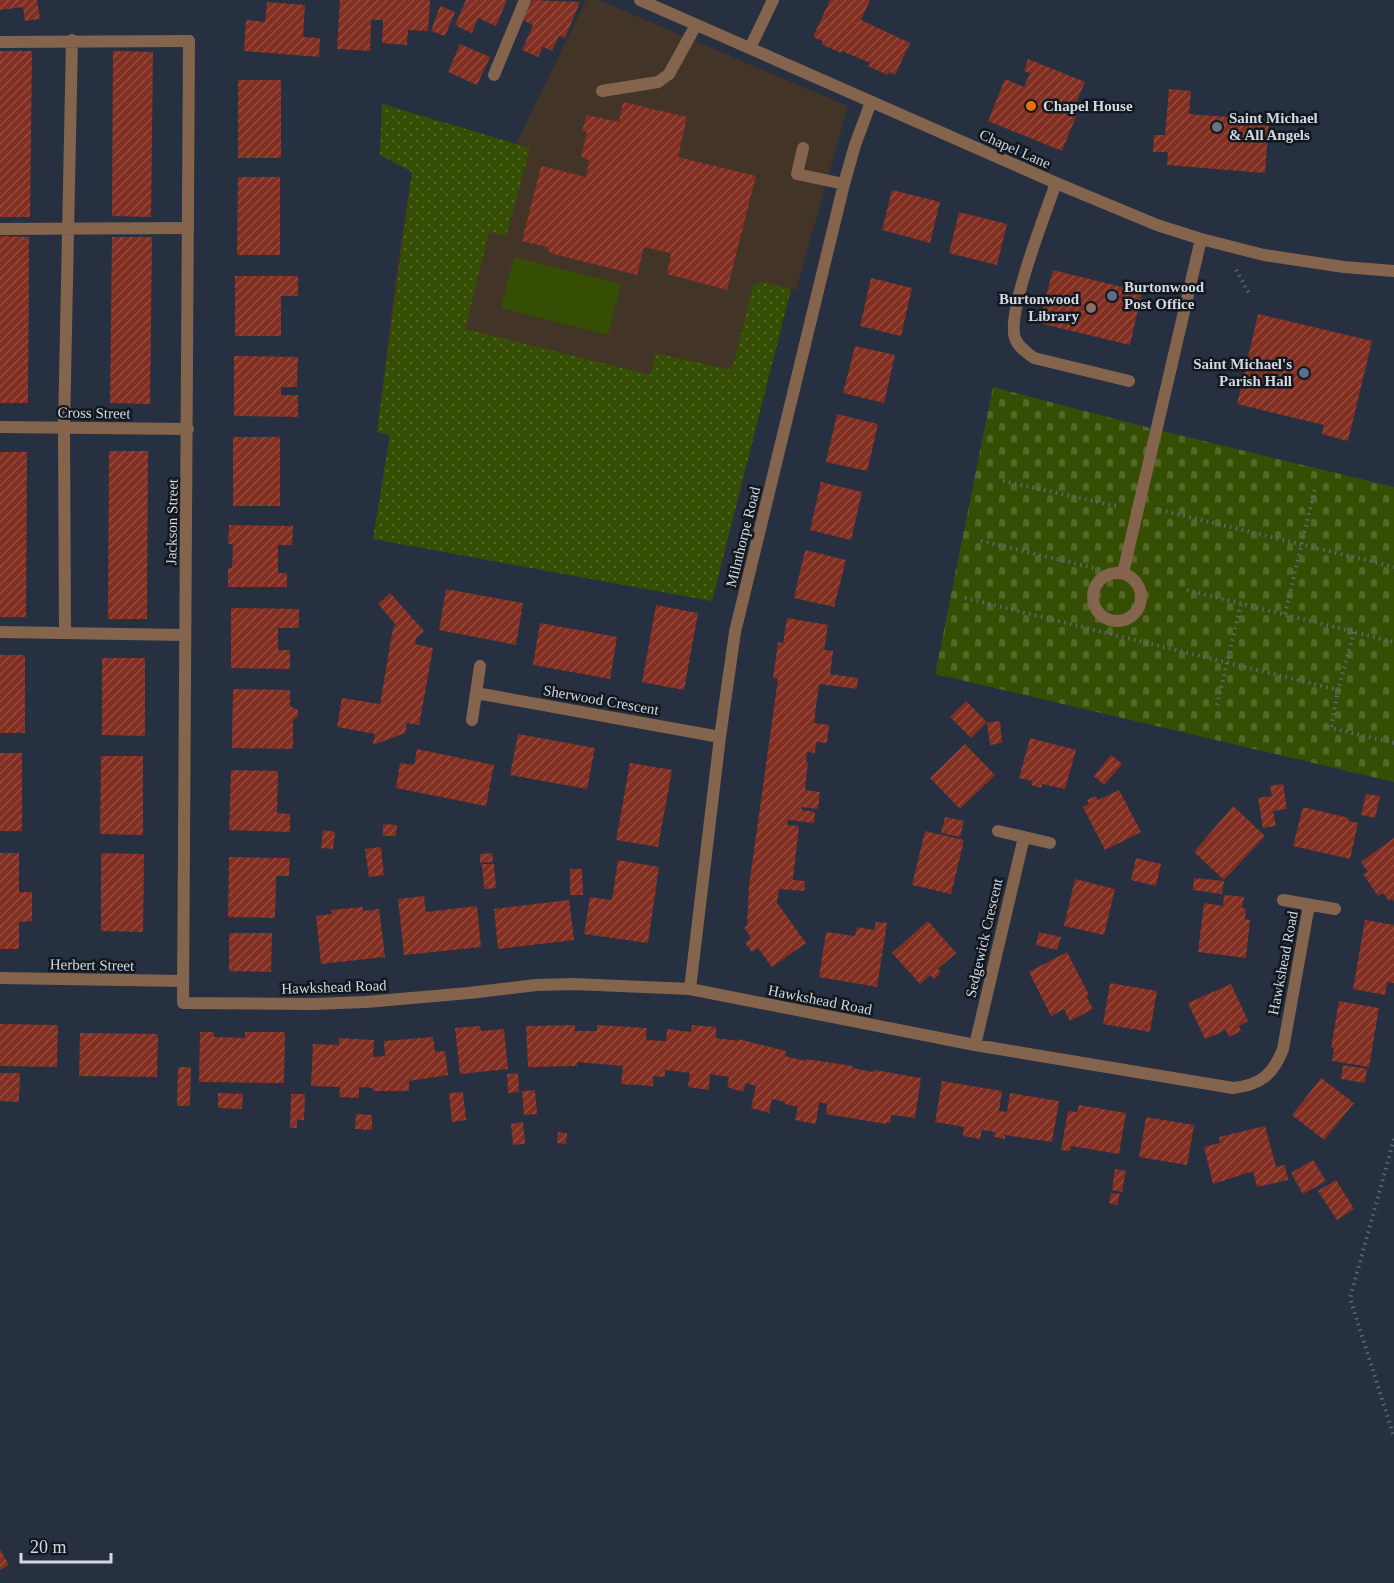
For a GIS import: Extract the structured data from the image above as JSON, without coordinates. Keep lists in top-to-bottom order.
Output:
{
  "streets": {
    "street": [
      "Chapel Lane",
      "Cross Street",
      "Jackson Street",
      "Milnthorpe Road",
      "Sherwood Crescent",
      "Sedgewick Crescent",
      "Hawkshead Road",
      "Herbert Street"
    ]
  },
  "crossings": [
    ["Chapel Lane", "Milnthorpe Road"],
    ["Cross Street", "Jackson Street"],
    ["Jackson Street", "Hawkshead Road"],
    ["Jackson Street", "Herbert Street"],
    ["Milnthorpe Road", "Sherwood Crescent"],
    ["Milnthorpe Road", "Hawkshead Road"],
    ["Sedgewick Crescent", "Hawkshead Road"]
  ],
  "places": [
    "Chapel House",
    "Saint Michael & All Angels",
    "Burtonwood Post Office",
    "Burtonwood Library",
    "Saint Michael's Parish Hall"
  ],
  "scale_bar": "20 m"
}
